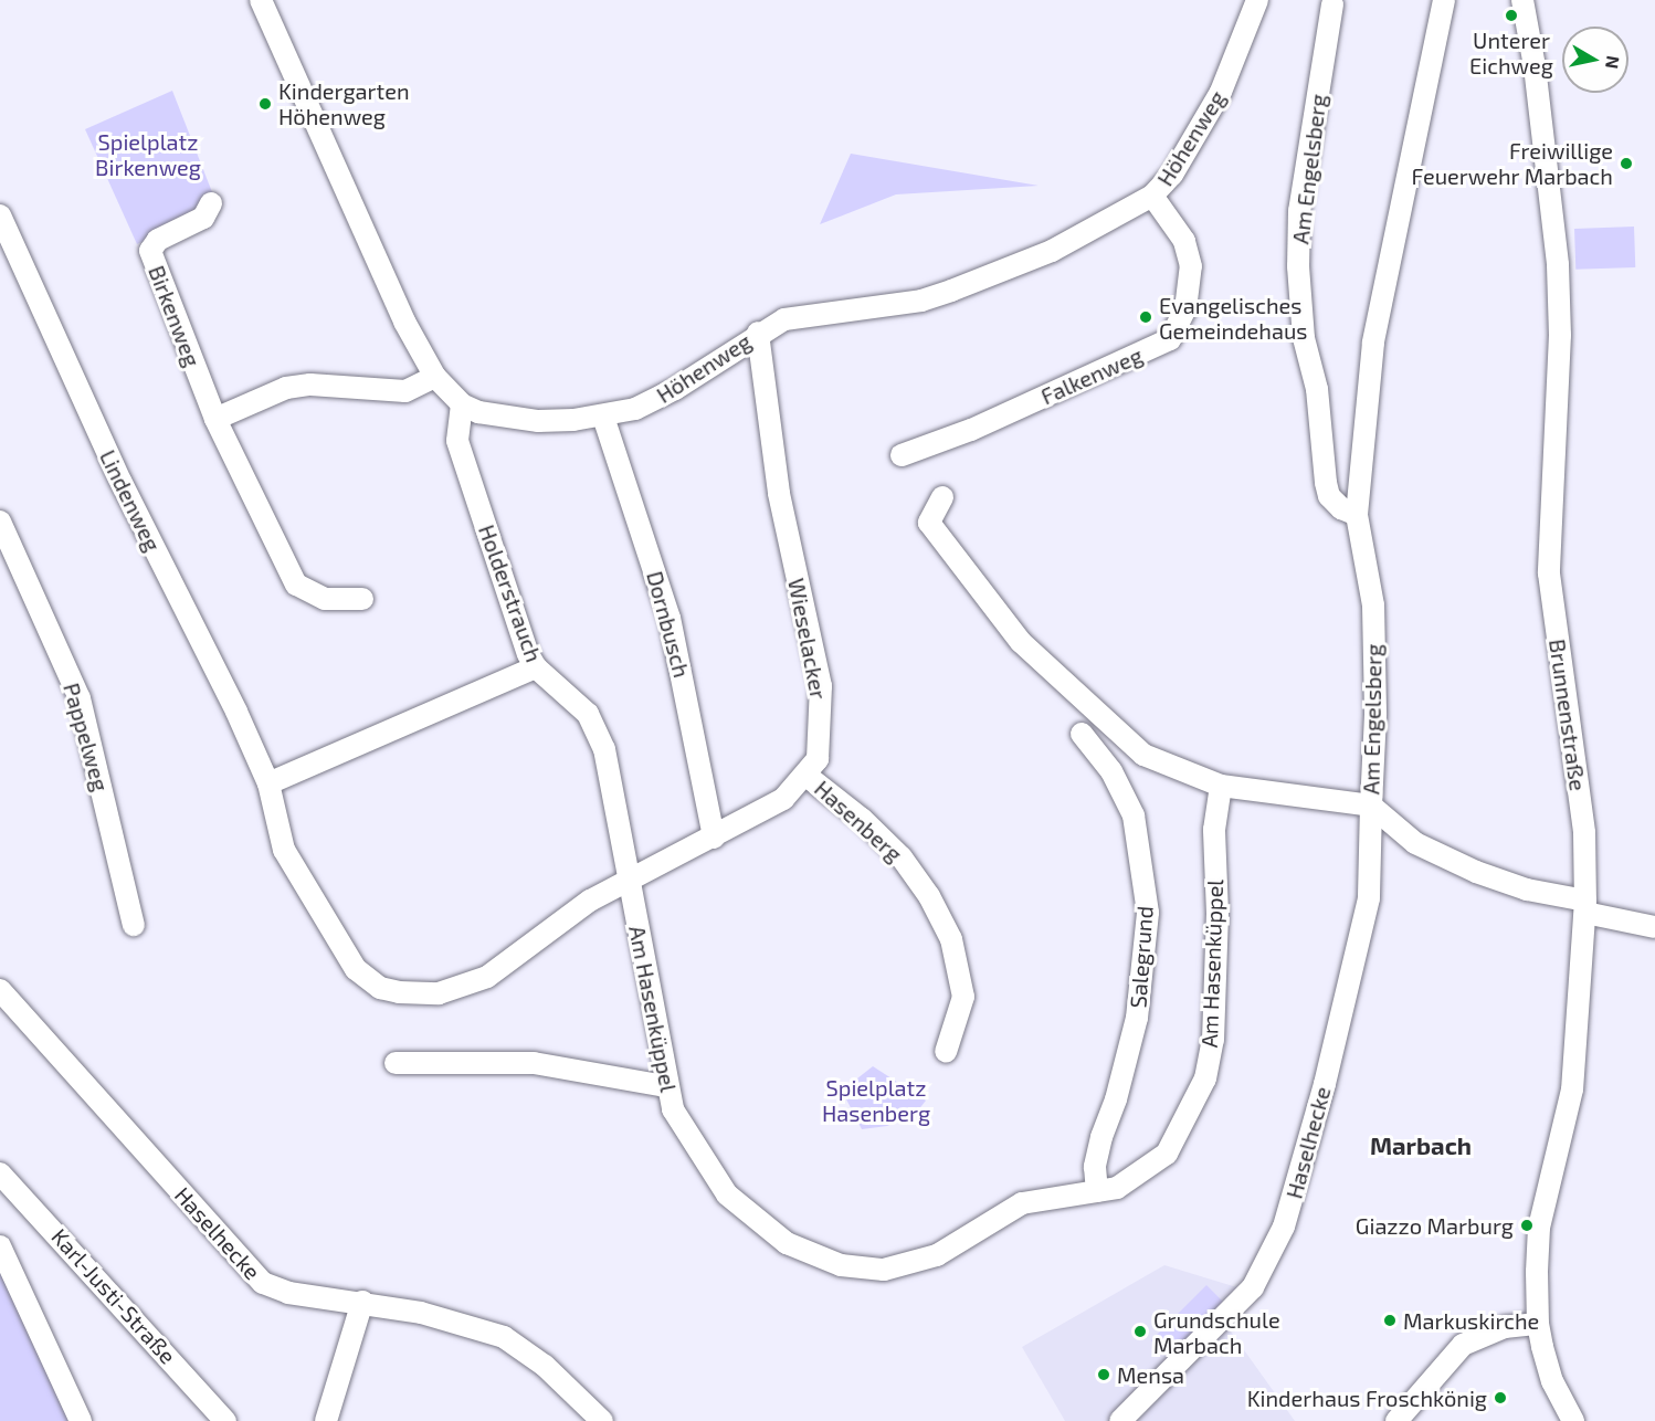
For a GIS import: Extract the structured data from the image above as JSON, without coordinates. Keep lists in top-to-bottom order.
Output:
{
  "streets": {
    "street": [
      "Höhenweg",
      "Am Engelsberg",
      "Birkenweg",
      "Falkenweg",
      "Lindenweg",
      "Holderstrauch",
      "Dornbusch",
      "Wieselacker",
      "Brunnenstraße",
      "Pappelweg",
      "Hasenberg",
      "Salegrund",
      "Am Hasenküppel",
      "Haselhecke",
      "Karl-Justi-Straße"
    ]
  },
  "crossings": [
    ["Höhenweg", "Falkenweg"],
    ["Höhenweg", "Holderstrauch"],
    ["Höhenweg", "Dornbusch"],
    ["Höhenweg", "Wieselacker"],
    ["Am Engelsberg", "Brunnenstraße"],
    ["Am Engelsberg", "Haselhecke"],
    ["Holderstrauch", "Wieselacker"],
    ["Holderstrauch", "Am Hasenküppel"],
    ["Dornbusch", "Wieselacker"],
    ["Wieselacker", "Hasenberg"],
    ["Wieselacker", "Am Hasenküppel"],
    ["Salegrund", "Am Hasenküppel"]
  ],
  "districts": ["Marbach"],
  "parks": ["Spielplatz Birkenweg", "Spielplatz Hasenberg"],
  "places": [
    "Unterer Eichweg",
    "Kindergarten Höhenweg",
    "Freiwillige Feuerwehr Marbach",
    "Evangelisches Gemeindehaus",
    "Giazzo Marburg",
    "Markuskirche",
    "Grundschule Marbach",
    "Mensa",
    "Kinderhaus Froschkönig"
  ],
  "north": "right"
}
